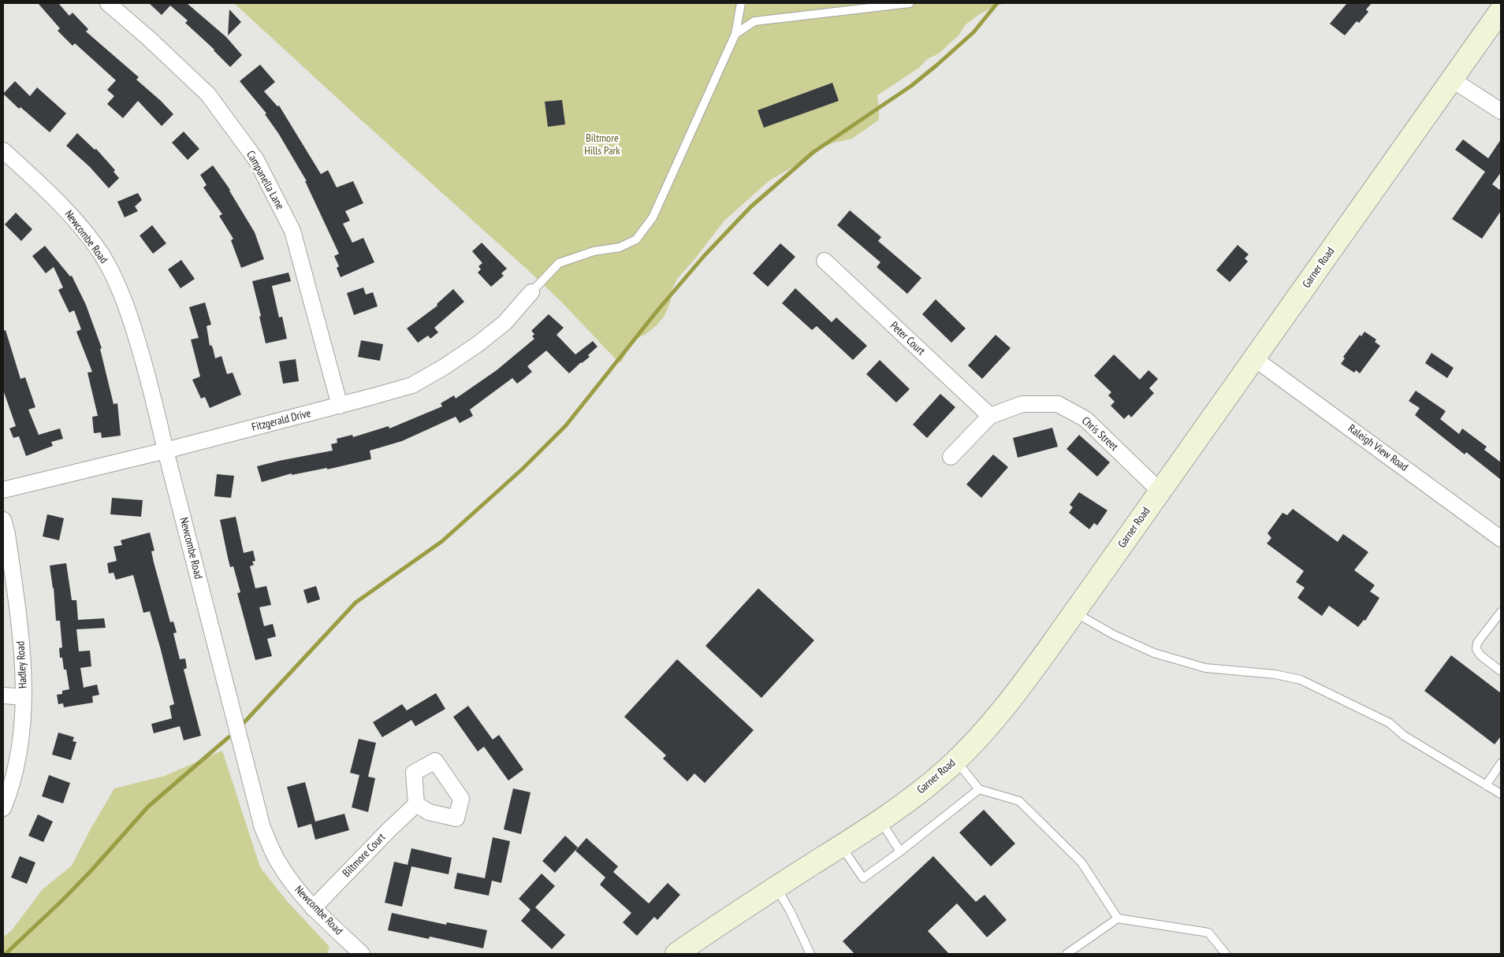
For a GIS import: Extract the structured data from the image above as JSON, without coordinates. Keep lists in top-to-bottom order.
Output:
{
  "streets": {
    "main road": ["Garner Road"],
    "street": [
      "Campanella Lane",
      "Newcombe Road",
      "Peter Court",
      "Fitzgerald Drive",
      "Chris Street",
      "Raleigh View Road",
      "Hadley Road",
      "Biltmore Court"
    ]
  },
  "crossings": [
    ["Campanella Lane", "Fitzgerald Drive"],
    ["Newcombe Road", "Fitzgerald Drive"],
    ["Newcombe Road", "Biltmore Court"],
    ["Garner Road", "Chris Street"],
    ["Garner Road", "Raleigh View Road"],
    ["Peter Court", "Chris Street"]
  ],
  "parks": ["Biltmore Hills Park"]
}
